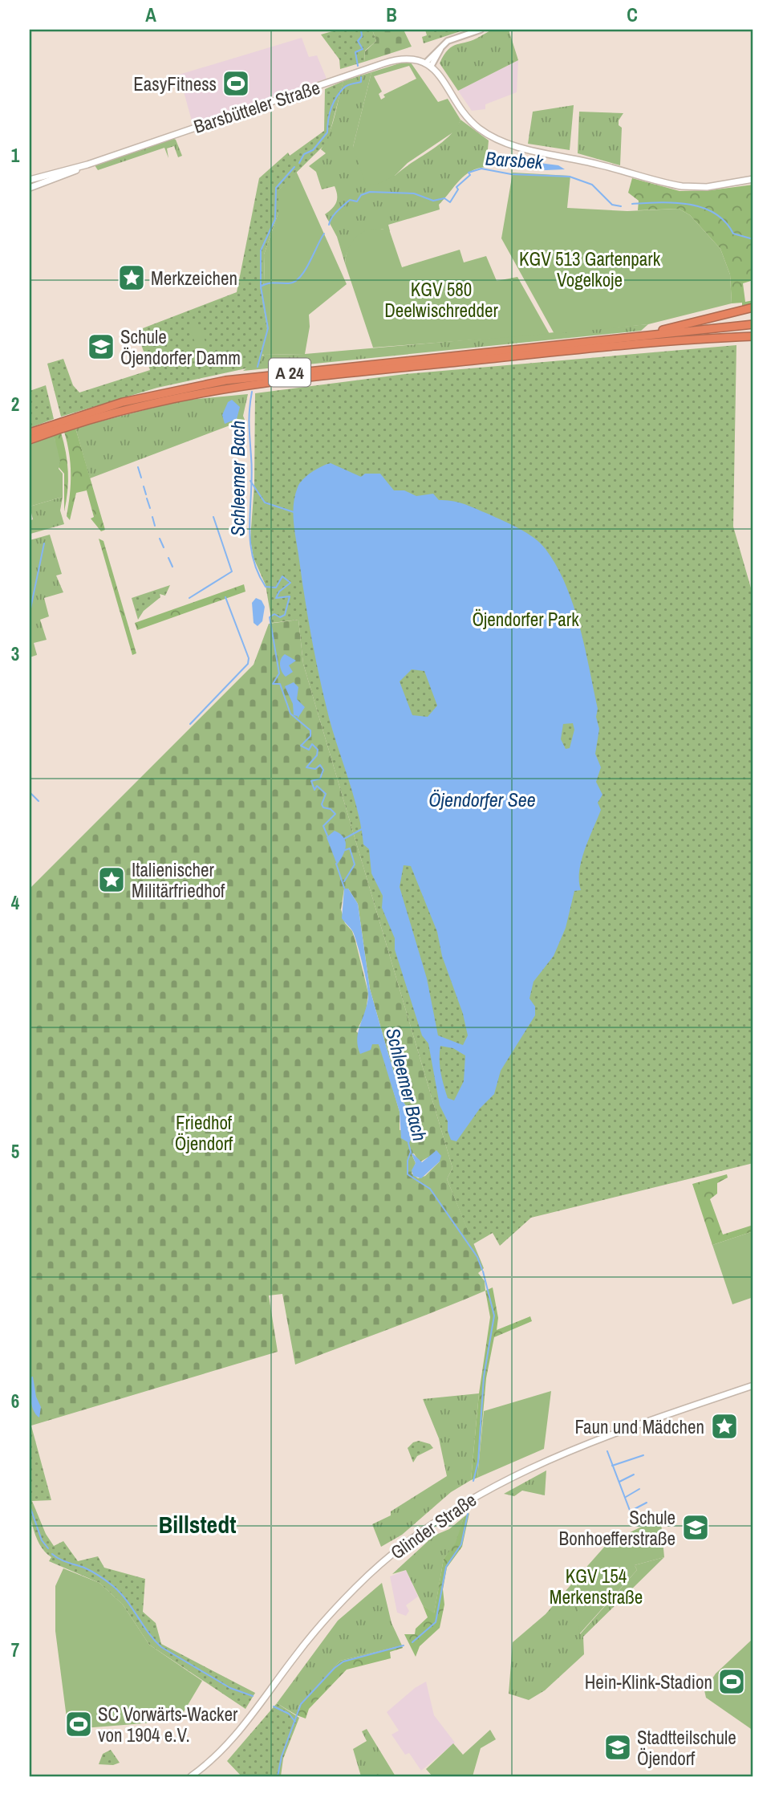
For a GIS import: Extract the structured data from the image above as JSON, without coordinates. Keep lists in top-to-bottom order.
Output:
{
  "streets": {
    "highway": ["A 24"],
    "main road": ["Barsbütteler Straße", "Glinder Straße"]
  },
  "districts": ["Billstedt"],
  "water": ["Barsbek", "Schleemer Bach", "Öjendorfer See"],
  "parks": [
    "KGV 513 Gartenpark Vogelkoje",
    "KGV 580 Deelwischredder",
    "Öjendorfer Park",
    "Friedhof Öjendorf",
    "KGV 154 Merkenstraße"
  ],
  "places": {
    "sports": ["EasyFitness", "Hein-Klink-Stadion", "SC Vorwärts-Wacker von 1904 e.V."],
    "place": ["Merkzeichen", "Italienischer Militärfriedhof", "Faun und Mädchen"],
    "school or university": ["Schule Öjendorfer Damm", "Schule Bonhoefferstraße", "Stadtteilschule Öjendorf"]
  },
  "grid": {
    "columns": ["A", "B", "C"],
    "rows": [
      "1",
      "2",
      "3",
      "4",
      "5",
      "6",
      "7"
    ]
  }
}
